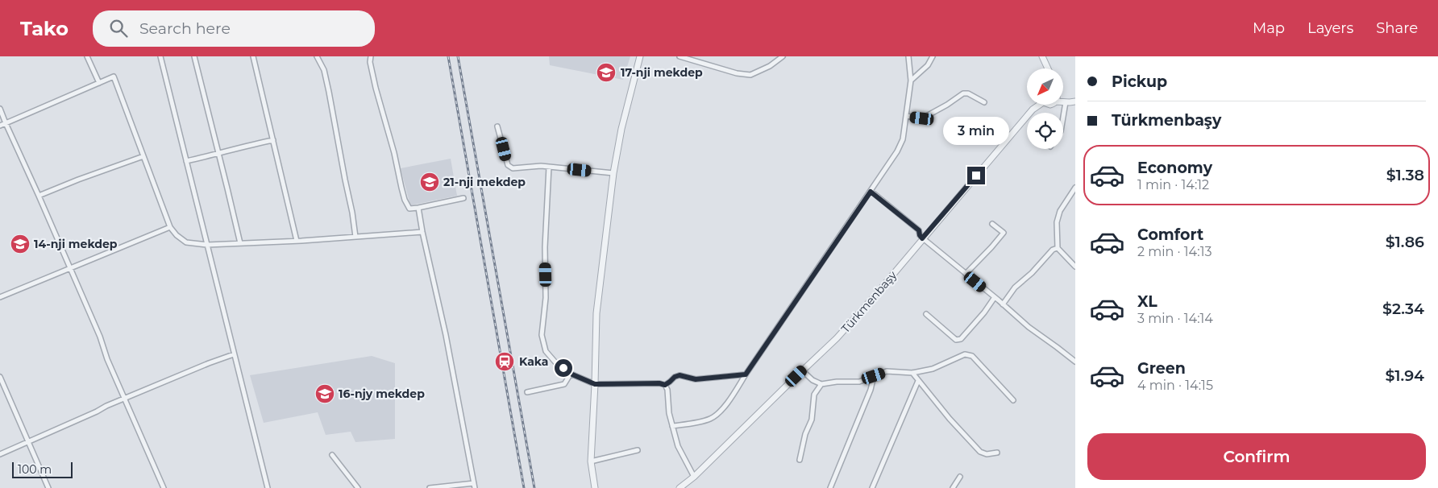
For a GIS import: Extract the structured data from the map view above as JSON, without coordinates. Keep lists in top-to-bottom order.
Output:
{
  "streets": {
    "street": ["Türkmenbaşy"]
  },
  "places": {
    "school or university": [
      "17-nji mekdep",
      "21-nji mekdep",
      "14-nji mekdep",
      "16-njy mekdep"
    ],
    "station": ["Kaka"]
  },
  "scale_bar": "100 m",
  "north": "bottom left",
  "page": {
    "header": "Tako",
    "search": "Search here",
    "nav": ["Map", "Layers", "Share"],
    "banner": ["Pickup", "Türkmenbaşy"],
    "bubble": "3 min",
    "list": [
      {
        "name": "Economy",
        "note": "1 min · 14:12",
        "value": "$1.38"
      },
      {
        "name": "Comfort",
        "note": "2 min · 14:13",
        "value": "$1.86"
      },
      {
        "name": "XL",
        "note": "3 min · 14:14",
        "value": "$2.34"
      },
      {
        "name": "Green",
        "note": "4 min · 14:15",
        "value": "$1.94"
      }
    ],
    "buttons": "Confirm",
    "scale": "100 m"
  }
}
